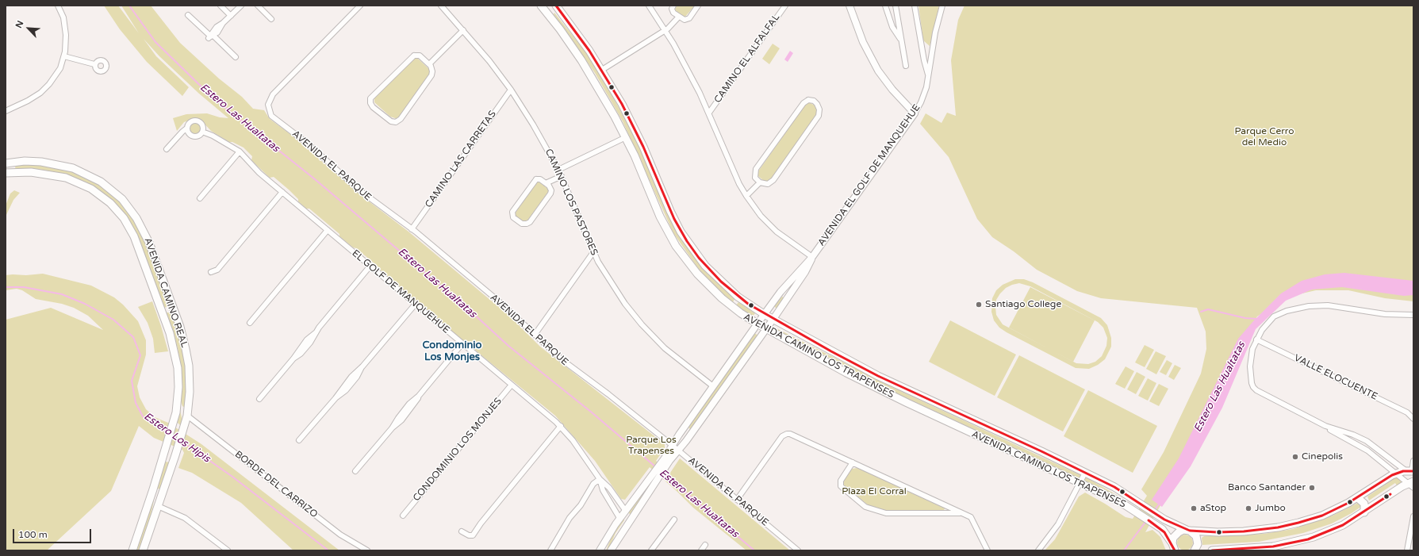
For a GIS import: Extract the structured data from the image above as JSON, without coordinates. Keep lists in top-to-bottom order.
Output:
{
  "streets": {
    "main road": ["AVENIDA CAMINO REAL", "AVENIDA CAMINO LOS TRAPENSES"],
    "street": [
      "CAMINO EL ALFALFAL",
      "CAMINO LAS CARRETAS",
      "AVENIDA EL PARQUE",
      "AVENIDA EL GOLF DE MANQUEHUE",
      "CAMINO LOS PASTORES",
      "EL GOLF DE MANQUEHUE",
      "VALLE ELOCUENTE",
      "CONDOMINIO LOS MONJES",
      "BORDE DEL CARRIZO"
    ]
  },
  "crossings": [
    ["CAMINO LAS CARRETAS", "AVENIDA EL PARQUE"],
    ["CAMINO LAS CARRETAS", "CAMINO LOS PASTORES"],
    ["AVENIDA EL PARQUE", "AVENIDA EL GOLF DE MANQUEHUE"],
    ["AVENIDA EL GOLF DE MANQUEHUE", "CAMINO LOS PASTORES"],
    ["AVENIDA EL GOLF DE MANQUEHUE", "EL GOLF DE MANQUEHUE"],
    ["AVENIDA EL GOLF DE MANQUEHUE", "AVENIDA CAMINO LOS TRAPENSES"],
    ["EL GOLF DE MANQUEHUE", "CONDOMINIO LOS MONJES"],
    ["AVENIDA CAMINO REAL", "BORDE DEL CARRIZO"]
  ],
  "districts": ["Condominio Los Monjes"],
  "water": ["Estero Las Hualtatas", "Estero Los Hipis"],
  "parks": ["Parque Cerro del Medio", "Parque Los Trapenses", "Plaza El Corral"],
  "places": [
    "Santiago College",
    "Cinepolis",
    "Banco Santander",
    "aStop",
    "Jumbo"
  ],
  "scale_bar": "100 m",
  "north": "top left"
}
